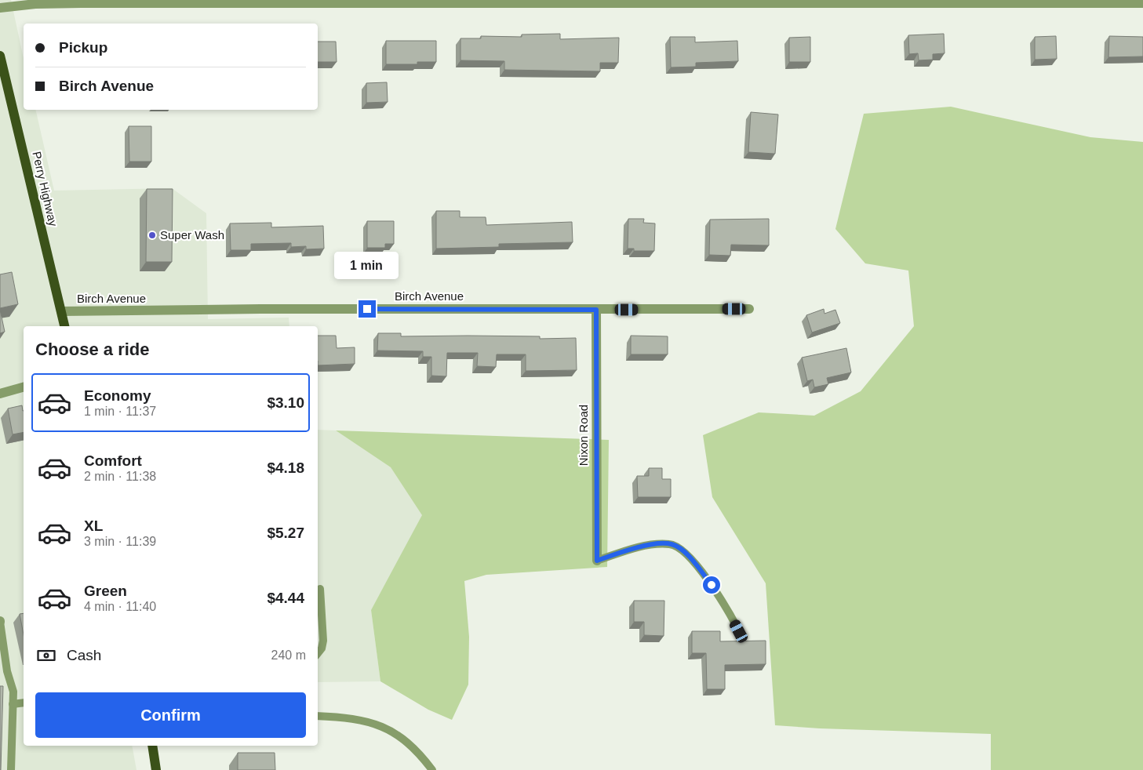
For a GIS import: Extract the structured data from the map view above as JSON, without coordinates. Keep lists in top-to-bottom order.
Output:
{
  "streets": {
    "main road": ["Perry Highway"],
    "street": ["Birch Avenue", "Nixon Road"]
  },
  "crossings": [
    ["Perry Highway", "Birch Avenue"],
    ["Birch Avenue", "Nixon Road"]
  ],
  "places": ["Super Wash"],
  "page": {
    "banner": ["Pickup", "Birch Avenue"],
    "bubble": "1 min",
    "heading": "Choose a ride",
    "list": [
      {
        "name": "Economy",
        "note": "1 min · 11:37",
        "value": "$3.10"
      },
      {
        "name": "Comfort",
        "note": "2 min · 11:38",
        "value": "$4.18"
      },
      {
        "name": "XL",
        "note": "3 min · 11:39",
        "value": "$5.27"
      },
      {
        "name": "Green",
        "note": "4 min · 11:40",
        "value": "$4.44"
      }
    ],
    "pay": ["Cash", "240 m"],
    "buttons": "Confirm"
  }
}
